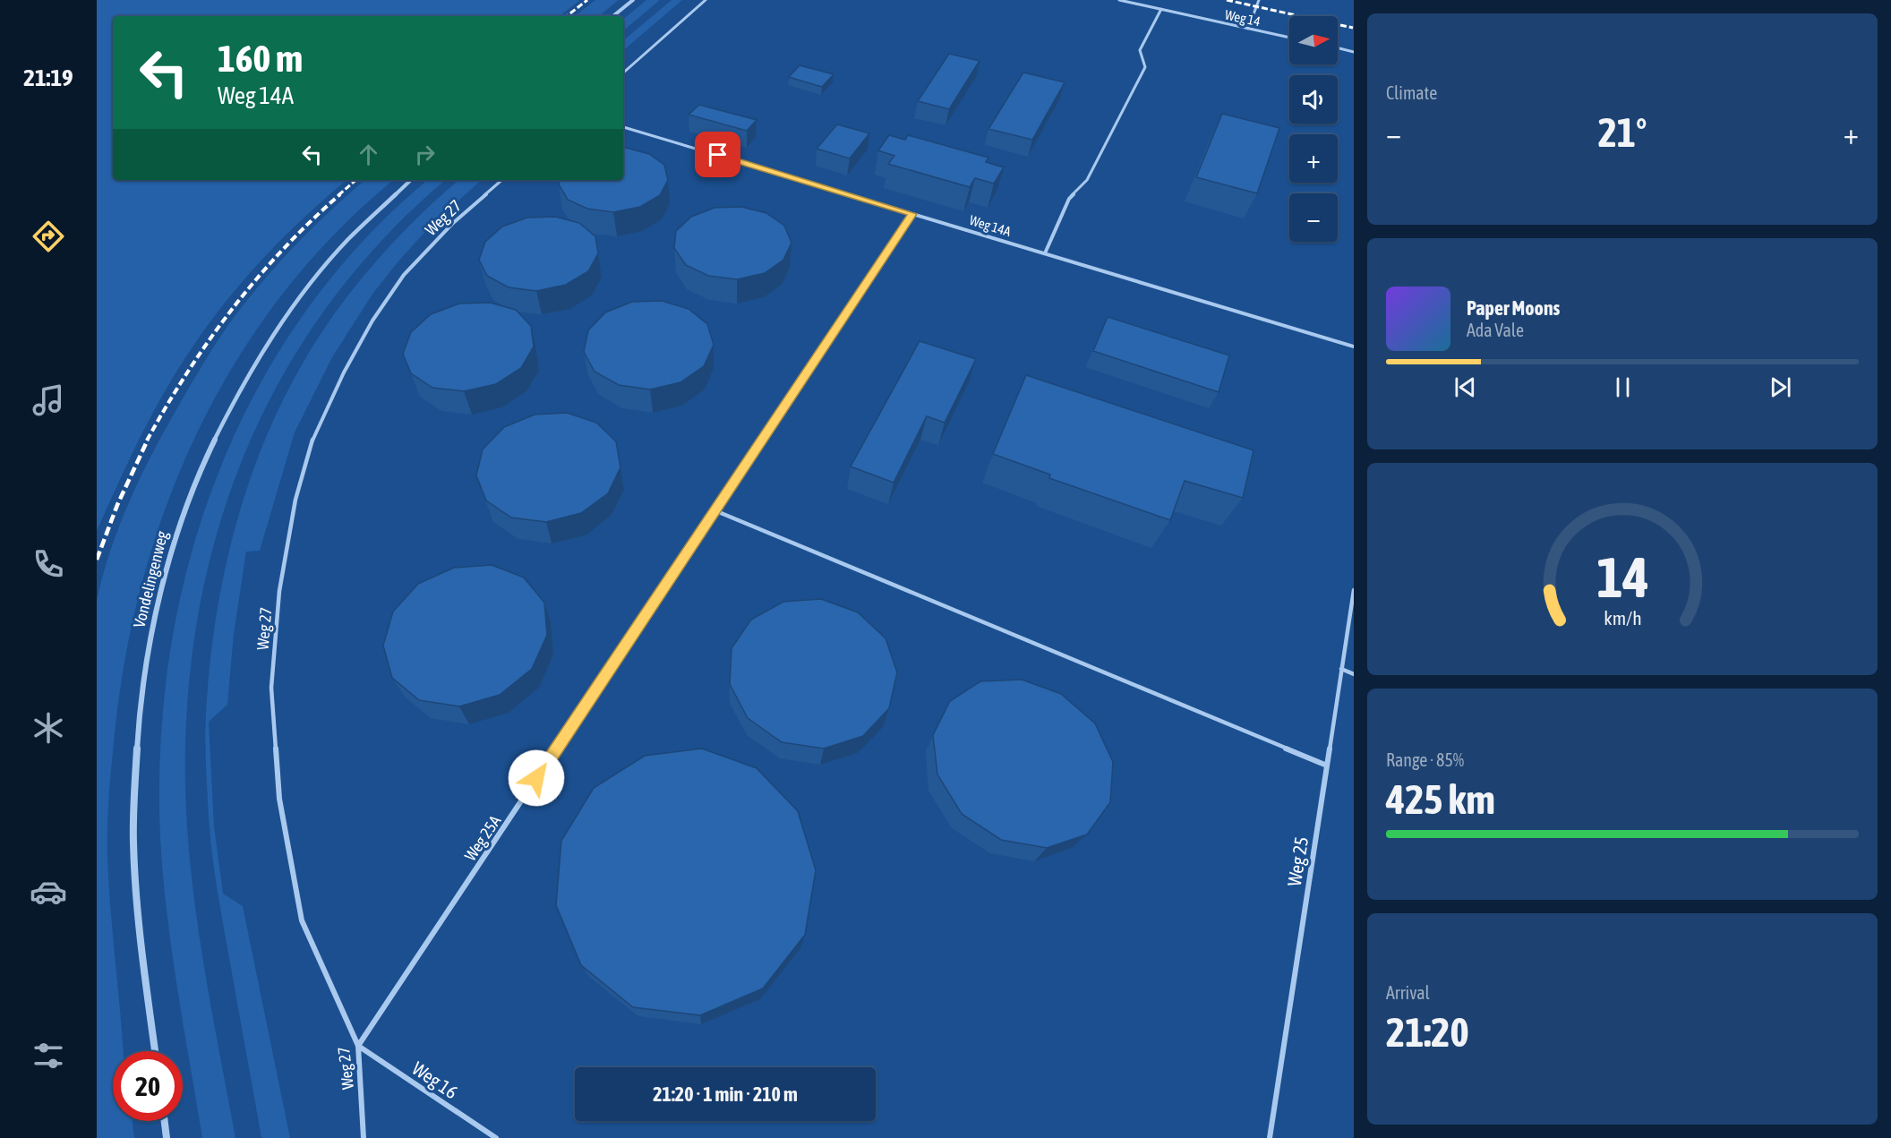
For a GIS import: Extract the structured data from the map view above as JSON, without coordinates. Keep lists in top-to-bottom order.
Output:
{
  "streets": {
    "street": ["Vondelingenweg"],
    "lane": [
      "Weg 14",
      "Weg 27",
      "Weg 14A",
      "Weg 25A",
      "Weg 25",
      "Weg 16"
    ]
  },
  "crossings": [
    ["Weg 27", "Weg 25A"],
    ["Weg 27", "Weg 16"],
    ["Weg 14A", "Weg 25A"],
    ["Weg 25A", "Weg 16"]
  ],
  "north": "right",
  "page": {
    "tabs": "21:19",
    "tile": [
      "Climate",
      ["Range · 85%", "425 km"],
      ["Arrival", "21:20"]
    ],
    "map_buttons": ["+", "−"],
    "turn": ["160 m", "Weg 14A"],
    "heat": ["−", "21°", "+"],
    "song": ["Paper Moons", "Ada Vale"],
    "limit": "20",
    "trip": "21:20 · 1 min · 210 m",
    "gauge": ["14", "km/h"]
  }
}
